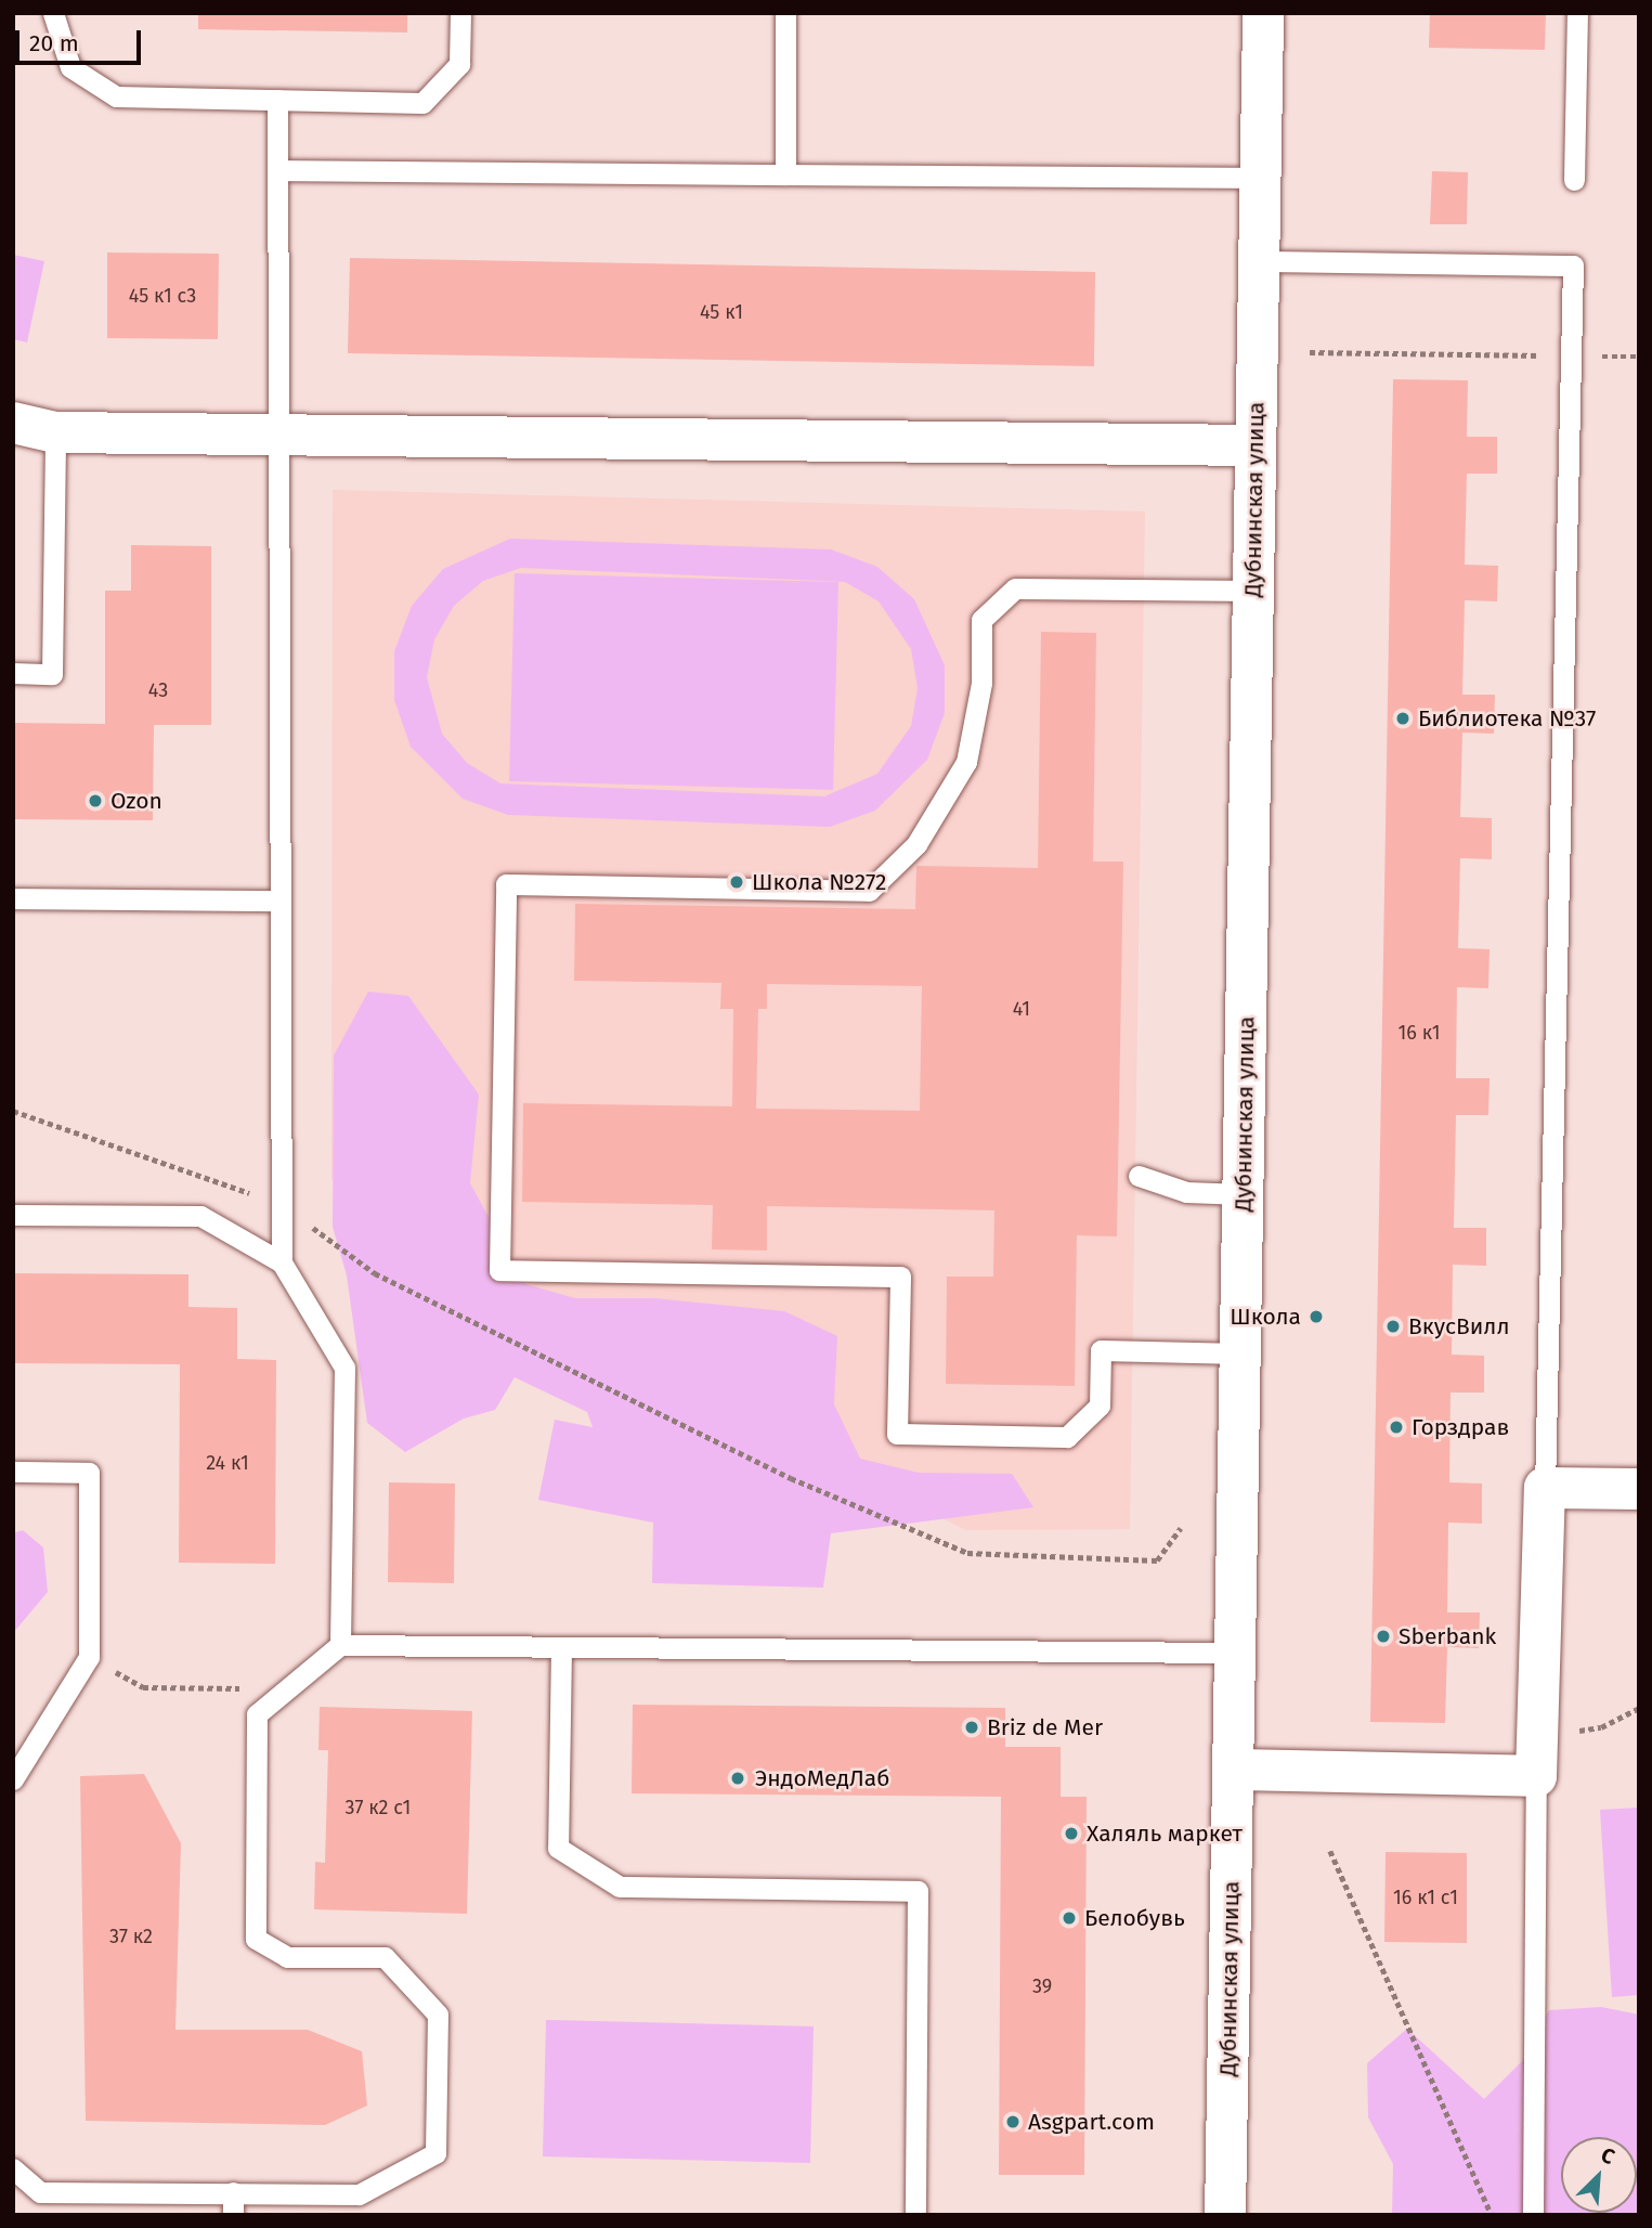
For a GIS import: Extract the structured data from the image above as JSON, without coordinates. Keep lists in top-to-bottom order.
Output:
{
  "streets": {
    "main road": ["Дубнинская улица"]
  },
  "places": [
    "Библиотека №37",
    "Ozon",
    "Школа №272",
    "Школа",
    "ВкусВилл",
    "Горздрав",
    "Sberbank",
    "Briz de Mer",
    "ЭндоМедЛаб",
    "Халяль маркет",
    "Белобувь",
    "Asgpart.com"
  ],
  "house_numbers": [
    "45 к1 с3",
    "45 к1",
    "43",
    "41",
    "16 к1",
    "24 к1",
    "37 к2 с1",
    "16 к1 с1",
    "37 к2",
    "39"
  ],
  "scale_bar": "20 m",
  "north": "top right"
}
